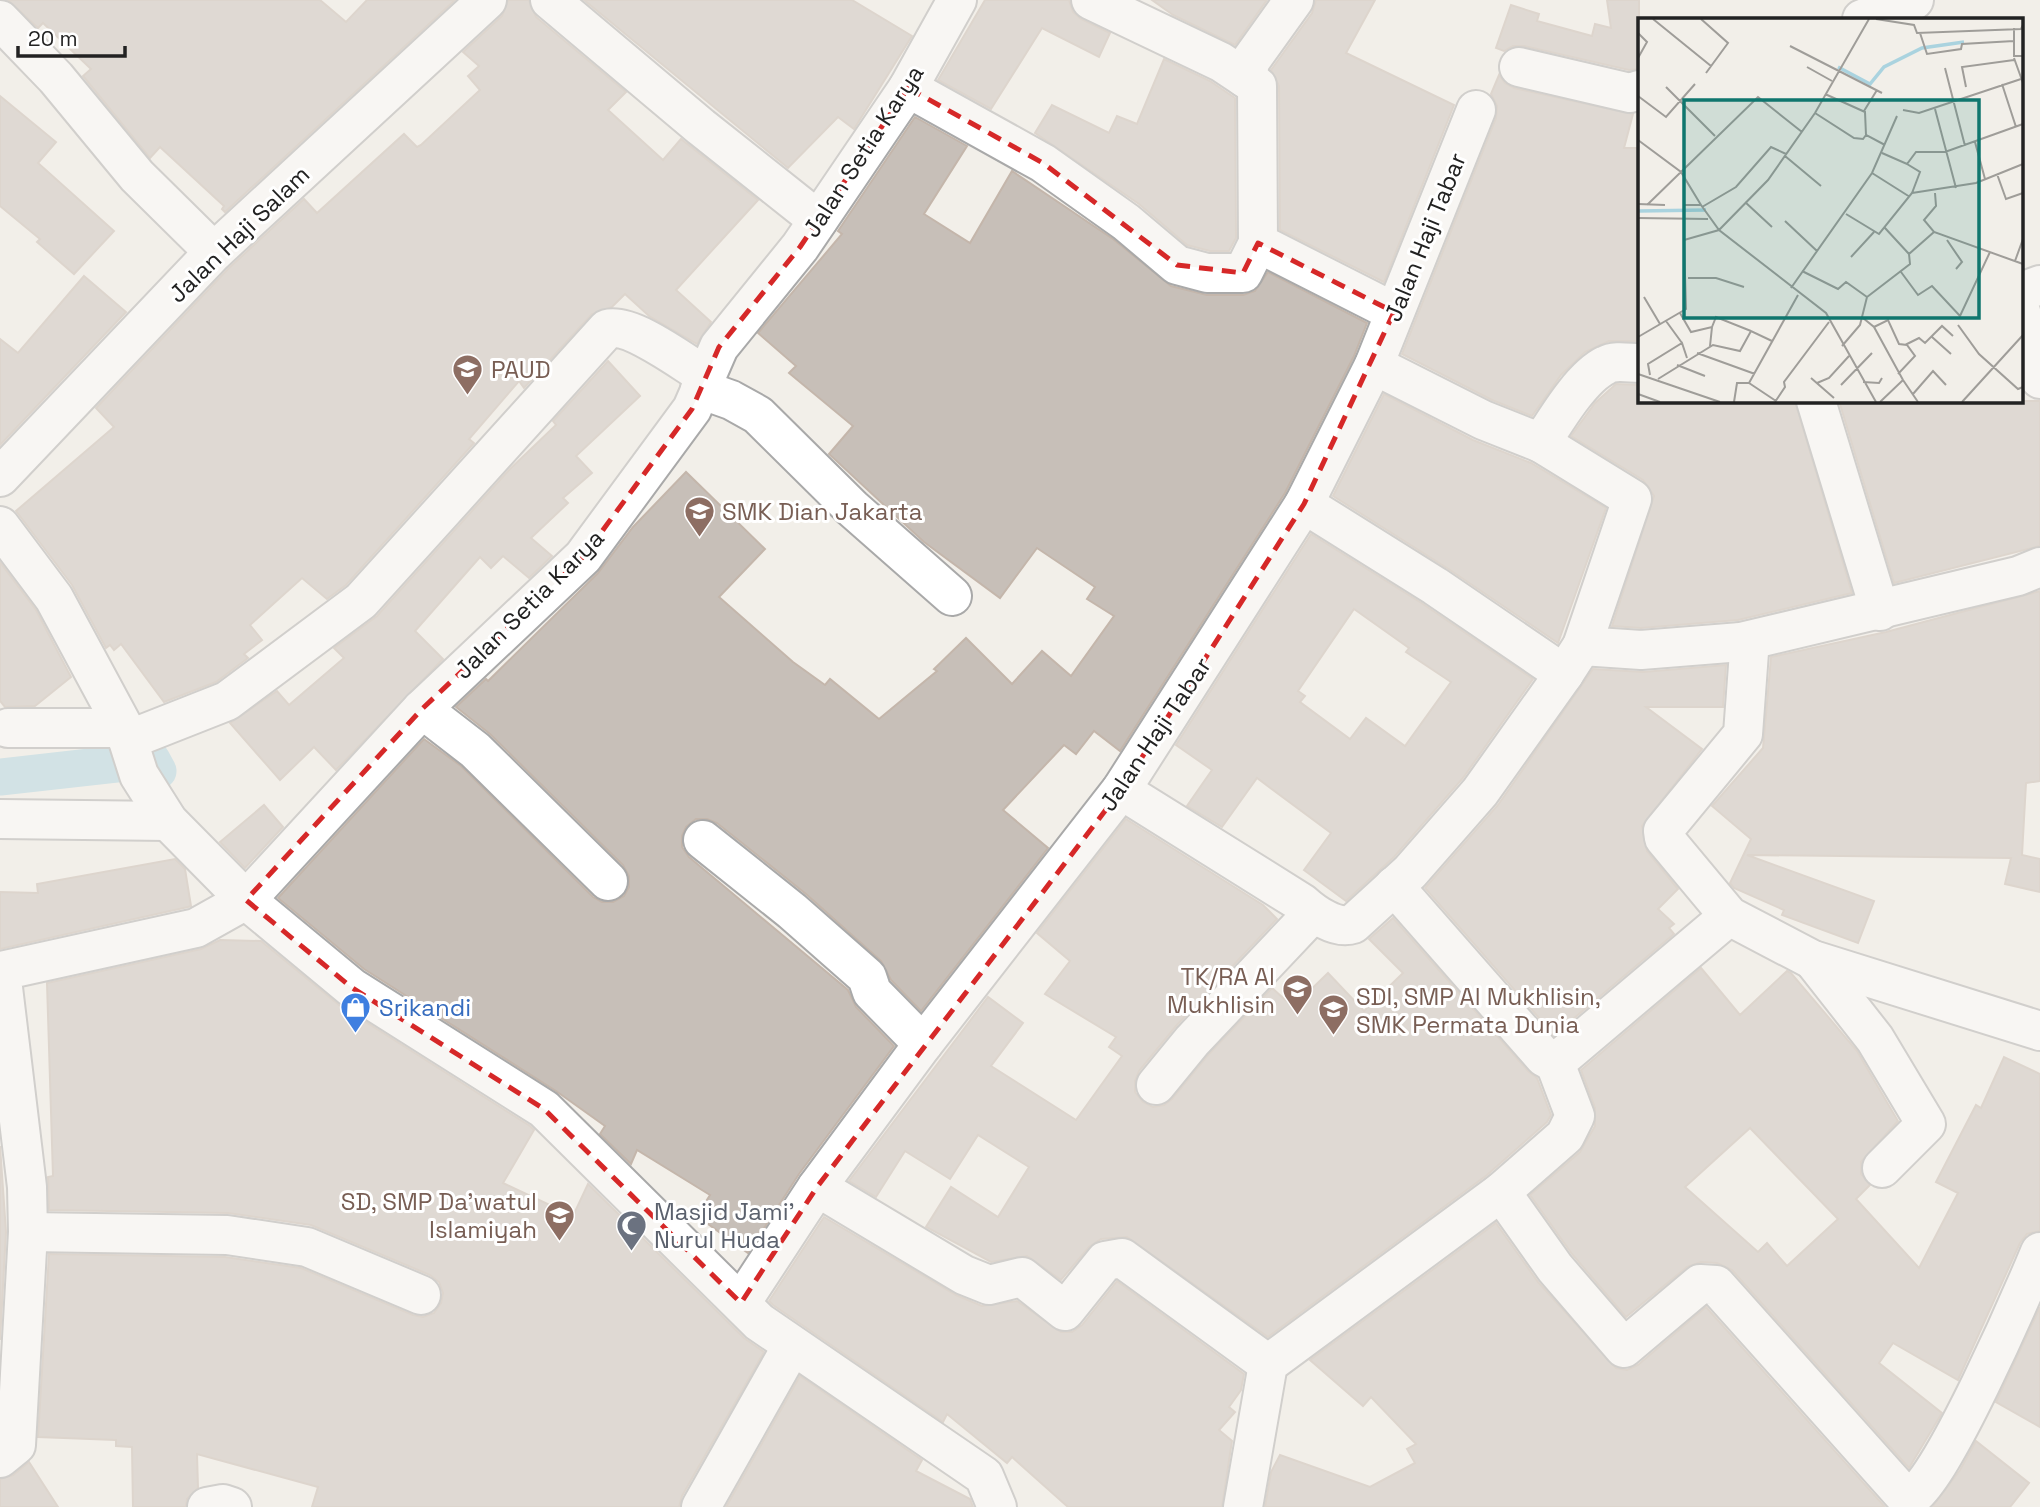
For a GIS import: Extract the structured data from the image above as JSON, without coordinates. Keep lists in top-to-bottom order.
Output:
{
  "streets": {
    "street": ["Jalan Setia Karya", "Jalan Haji Salam", "Jalan Haji Tabar"]
  },
  "places": {
    "school or university": [
      "PAUD",
      "SMK Dian Jakarta",
      "TK/RA Al Mukhlisin",
      "SDI, SMP Al Mukhlisin, SMK Permata Dunia",
      "SD, SMP Da'watul Islamiyah"
    ],
    "shop": ["Srikandi"],
    "mosque": ["Masjid Jami' Nurul Huda"]
  },
  "scale_bar": "20 m"
}
